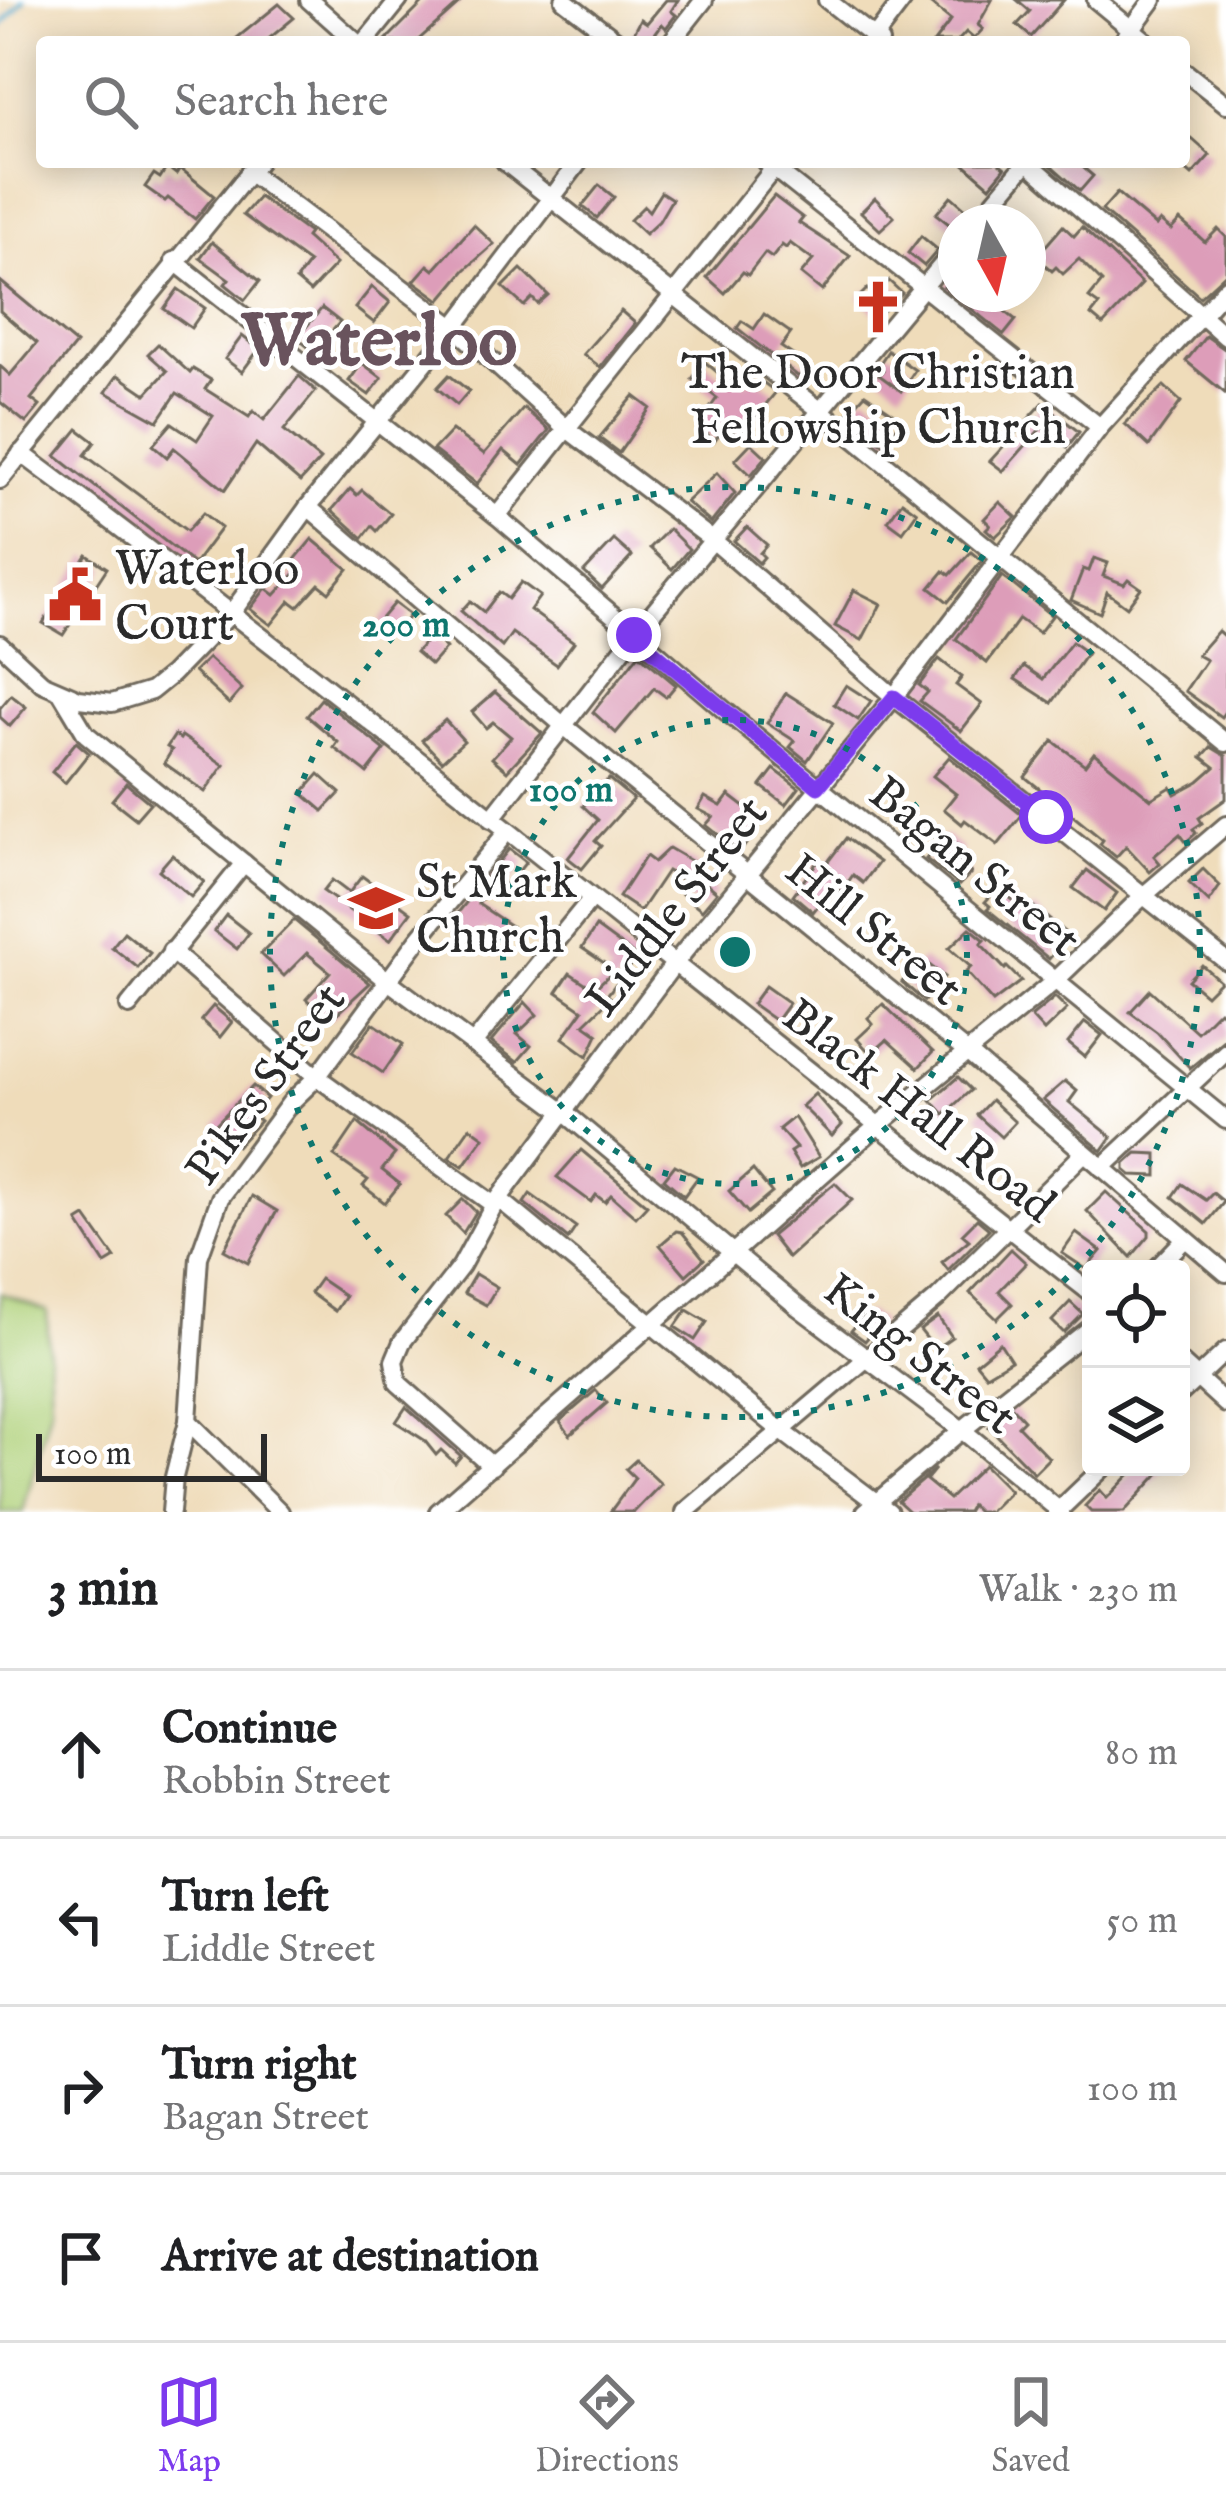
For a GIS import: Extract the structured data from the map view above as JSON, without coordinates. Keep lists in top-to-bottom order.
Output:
{
  "streets": {
    "street": [
      "Bagan Street",
      "Liddle Street",
      "Hill Street",
      "Pikes Street",
      "Black Hall Road",
      "King Street"
    ]
  },
  "crossings": [
    ["Bagan Street", "Liddle Street"],
    ["Liddle Street", "Hill Street"],
    ["Liddle Street", "Black Hall Road"],
    ["Liddle Street", "King Street"],
    ["Pikes Street", "Black Hall Road"],
    ["Pikes Street", "King Street"]
  ],
  "districts": ["Waterloo"],
  "places": {
    "church": ["The Door Christian Fellowship Church"],
    "public building": ["Waterloo Court"],
    "school or university": ["St Mark Church"]
  },
  "scale_bar": "100 m",
  "north": "bottom",
  "page": {
    "search": "Search here",
    "scale": "100 m",
    "heading": ["3 min", "Walk · 230 m"],
    "list": [
      ["Continue", "Robbin Street", "80 m"],
      ["Turn left", "Liddle Street", "50 m"],
      ["Turn right", "Bagan Street", "100 m"],
      "Arrive at destination"
    ],
    "nav": ["Map", "Directions", "Saved"]
  },
  "rings": ["200 m", "100 m"]
}
